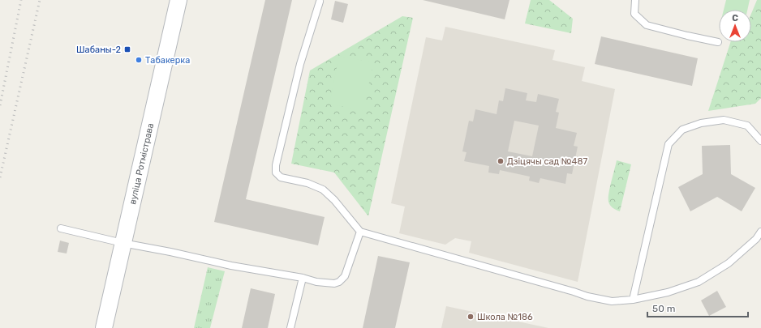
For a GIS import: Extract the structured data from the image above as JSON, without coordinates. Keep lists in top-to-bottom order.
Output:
{
  "streets": {
    "street": ["вуліца Ротмістрава"]
  },
  "places": {
    "transit": ["Шабаны-2"],
    "other": ["Табакерка", "Дзіцячы сад №487", "Школа №186"]
  },
  "scale_bar": "50 m",
  "north": "top"
}
